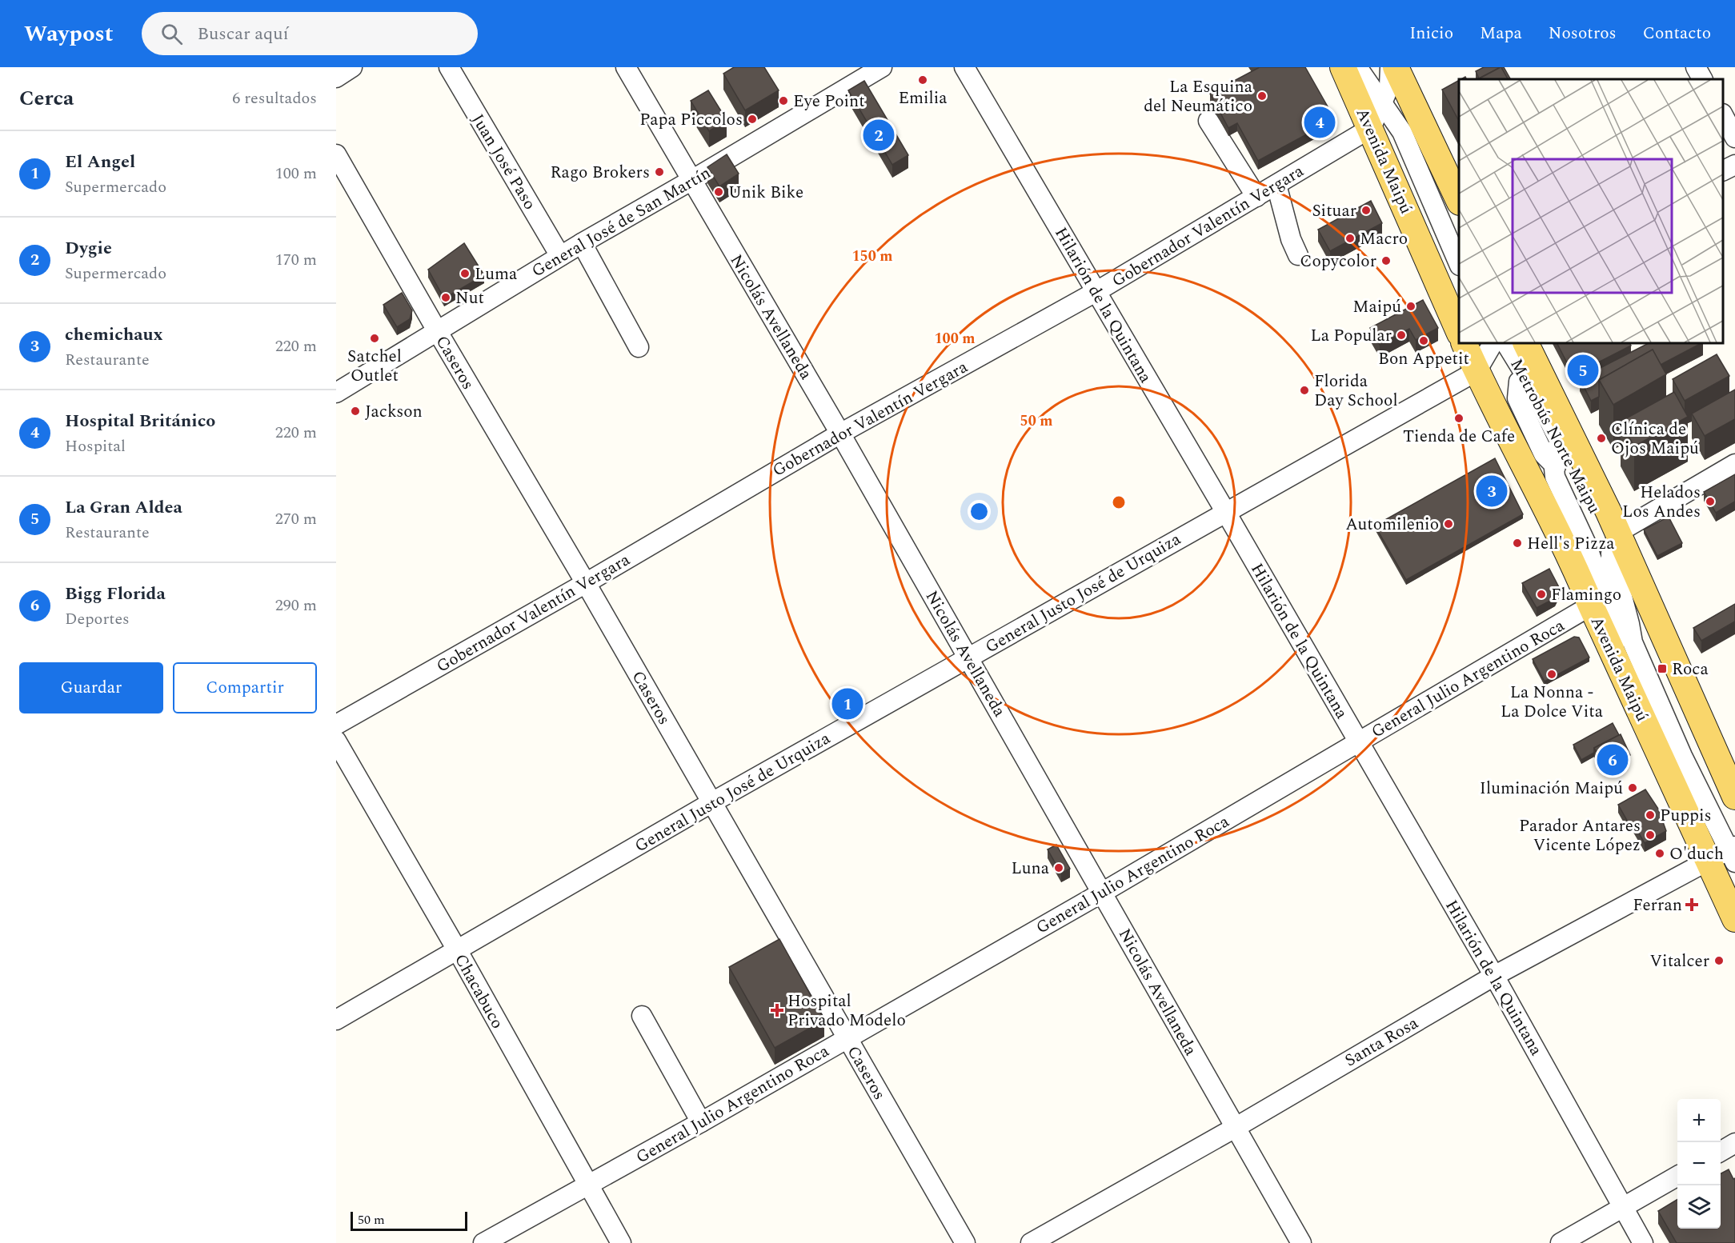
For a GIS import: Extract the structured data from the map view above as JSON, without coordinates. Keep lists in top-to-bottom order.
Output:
{
  "streets": {
    "main road": ["Avenida Maipú"],
    "street": [
      "Juan José Paso",
      "General José de San Martín",
      "Gobernador Valentín Vergara",
      "Hilarión de la Quintana",
      "Nicolás Avellaneda",
      "Caseros",
      "Metrobús Norte Maipu",
      "General Justo José de Urquiza",
      "General Julio Argentino Roca",
      "Chacabuco",
      "Santa Rosa"
    ]
  },
  "crossings": [
    ["Avenida Maipú", "Gobernador Valentín Vergara"],
    ["Avenida Maipú", "Metrobús Norte Maipu"],
    ["Avenida Maipú", "General Justo José de Urquiza"],
    ["Avenida Maipú", "General Julio Argentino Roca"],
    ["Avenida Maipú", "Santa Rosa"],
    ["Juan José Paso", "General José de San Martín"],
    ["General José de San Martín", "Nicolás Avellaneda"],
    ["General José de San Martín", "Caseros"],
    ["Gobernador Valentín Vergara", "Hilarión de la Quintana"],
    ["Gobernador Valentín Vergara", "Nicolás Avellaneda"],
    ["Gobernador Valentín Vergara", "Caseros"],
    ["Hilarión de la Quintana", "General Justo José de Urquiza"],
    ["Hilarión de la Quintana", "General Julio Argentino Roca"],
    ["Hilarión de la Quintana", "Santa Rosa"],
    ["Nicolás Avellaneda", "General Justo José de Urquiza"],
    ["Nicolás Avellaneda", "General Julio Argentino Roca"],
    ["Nicolás Avellaneda", "Santa Rosa"],
    ["Caseros", "General Justo José de Urquiza"],
    ["Caseros", "General Julio Argentino Roca"],
    ["Metrobús Norte Maipu", "General Justo José de Urquiza"],
    ["Metrobús Norte Maipu", "General Julio Argentino Roca"],
    ["Metrobús Norte Maipu", "Santa Rosa"],
    ["General Justo José de Urquiza", "Chacabuco"],
    ["General Julio Argentino Roca", "Chacabuco"]
  ],
  "places": {
    "other": [
      "Emilia",
      "La Esquina del Neumático",
      "Eye Point",
      "Papa Piccolos",
      "Rago Brokers",
      "Unik Bike",
      "Situar",
      "Macro",
      "Copycolor",
      "Luma",
      "Nut",
      "Maipú",
      "La Popular",
      "Satchel Outlet",
      "Bon Appetit",
      "Florida Day School",
      "Jackson",
      "Tienda de Cafe",
      "Clínica de Ojos Maipú",
      "Helados Los Andes",
      "Automilenio",
      "Hell's Pizza",
      "Flamingo",
      "La Nonna - La Dolce Vita",
      "Iluminación Maipú",
      "Puppis",
      "Parador Antares Vicente López",
      "O'duch",
      "Luna",
      "Vitalcer"
    ],
    "transit": ["Roca"],
    "health": ["Ferran", "Hospital Privado Modelo"]
  },
  "scale_bar": "50 m",
  "page": {
    "header": "Waypost",
    "search": "Buscar aquí",
    "nav": [
      "Inicio",
      "Mapa",
      "Nosotros",
      "Contacto"
    ],
    "heading": ["Cerca", "6 resultados"],
    "pins": [
      "4",
      "2",
      "5",
      "3",
      "1",
      "6"
    ],
    "list": [
      {
        "mark": "1",
        "name": "El Angel",
        "note": "Supermercado",
        "value": "100 m"
      },
      {
        "mark": "2",
        "name": "Dygie",
        "note": "Supermercado",
        "value": "170 m"
      },
      {
        "mark": "3",
        "name": "chemichaux",
        "note": "Restaurante",
        "value": "220 m"
      },
      {
        "mark": "4",
        "name": "Hospital Británico",
        "note": "Hospital",
        "value": "220 m"
      },
      {
        "mark": "5",
        "name": "La Gran Aldea",
        "note": "Restaurante",
        "value": "270 m"
      },
      {
        "mark": "6",
        "name": "Bigg Florida",
        "note": "Deportes",
        "value": "290 m"
      }
    ],
    "buttons": ["Guardar", "Compartir"],
    "map_buttons": ["+", "−"],
    "scale": "50 m"
  },
  "rings": ["150 m", "100 m", "50 m"]
}
